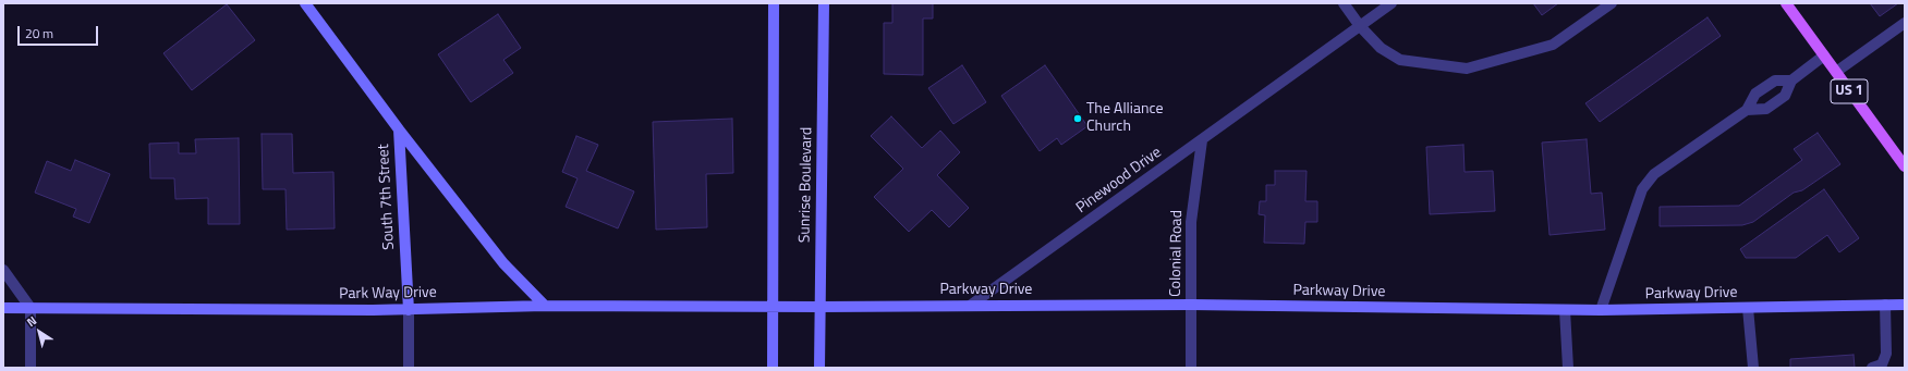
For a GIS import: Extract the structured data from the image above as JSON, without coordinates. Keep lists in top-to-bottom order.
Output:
{
  "streets": {
    "main road": ["US 1"],
    "street": [
      "Pinewood Drive",
      "Sunrise Boulevard",
      "South 7th Street",
      "Colonial Road",
      "Parkway Drive",
      "Park Way Drive"
    ]
  },
  "crossings": [
    ["Pinewood Drive", "Colonial Road"],
    ["Pinewood Drive", "Parkway Drive"],
    ["Sunrise Boulevard", "Parkway Drive"],
    ["South 7th Street", "Park Way Drive"],
    ["Colonial Road", "Parkway Drive"],
    ["Parkway Drive", "Park Way Drive"]
  ],
  "places": ["The Alliance Church"],
  "scale_bar": "20 m",
  "north": "top left"
}
